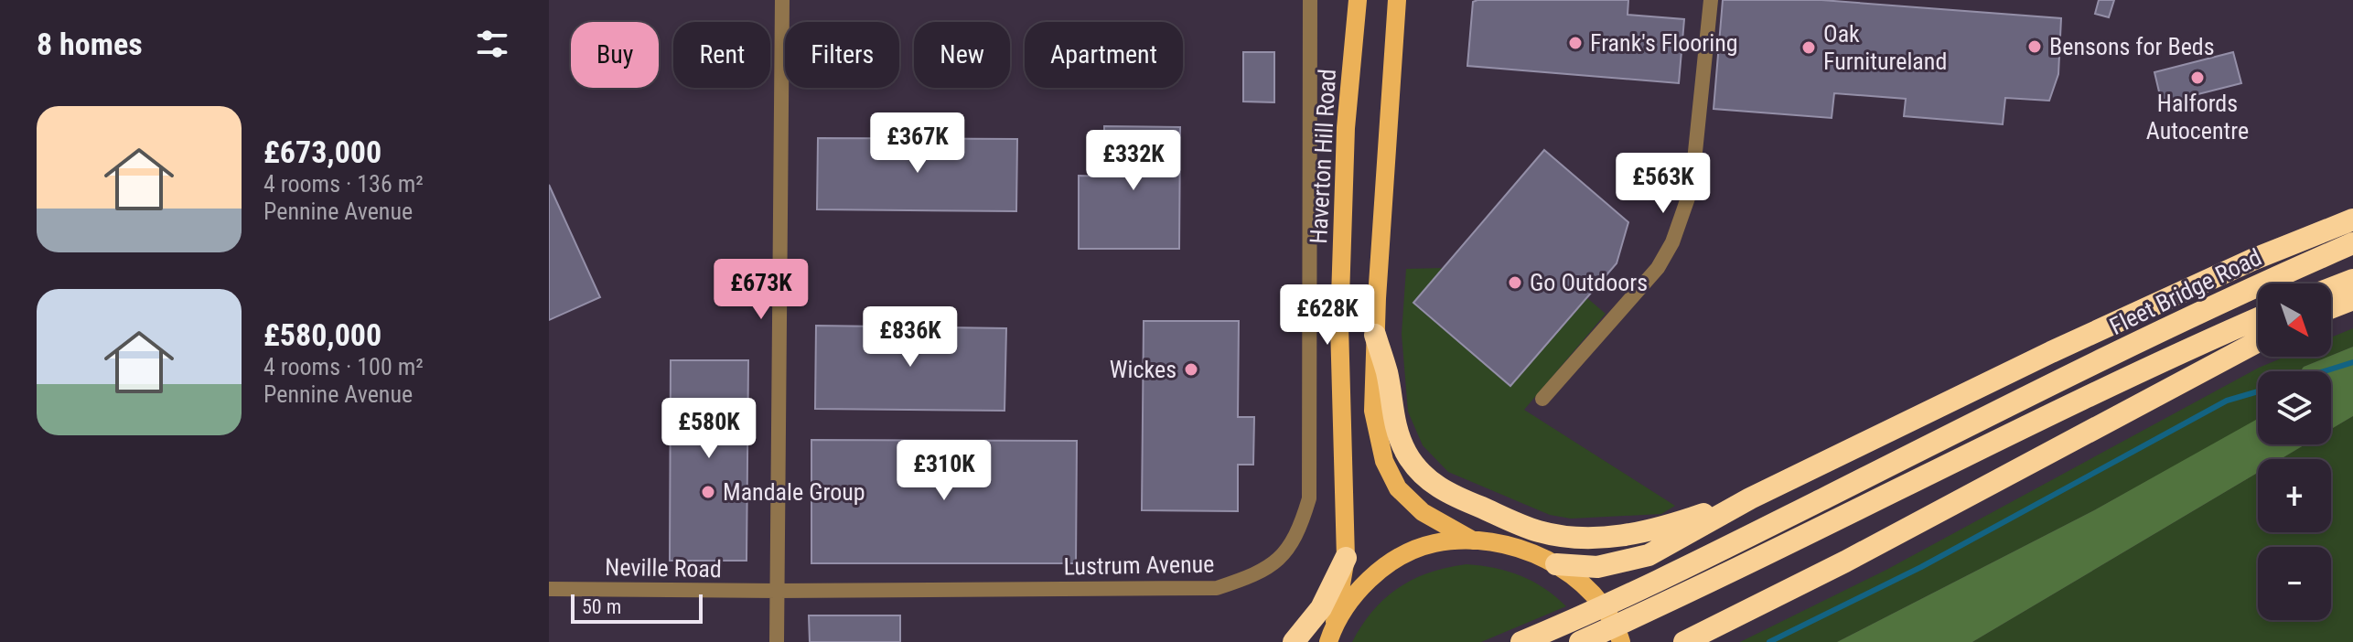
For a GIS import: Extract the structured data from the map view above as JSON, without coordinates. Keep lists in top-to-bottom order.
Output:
{
  "streets": {
    "highway": ["Fleet Bridge Road"],
    "main road": ["Haverton Hill Road"],
    "street": ["Lustrum Avenue", "Neville Road"]
  },
  "crossings": [
    ["Lustrum Avenue", "Neville Road"]
  ],
  "places": [
    "Frank's Flooring",
    "Bensons for Beds",
    "Oak Furnitureland",
    "Halfords Autocentre",
    "Go Outdoors",
    "Wickes",
    "Mandale Group"
  ],
  "scale_bar": "50 m",
  "north": "bottom right",
  "page": {
    "heading": "8 homes",
    "chip": [
      "Buy",
      "Rent",
      "Filters",
      "New",
      "Apartment"
    ],
    "list": [
      {
        "name": "£673,000",
        "note": "4 rooms · 136 m² · Pennine Avenue"
      },
      {
        "name": "£580,000",
        "note": "4 rooms · 100 m² · Pennine Avenue"
      }
    ],
    "price": [
      "£367K",
      "£332K",
      "£563K",
      "£673K",
      "£628K",
      "£836K",
      "£580K",
      "£310K"
    ],
    "map_buttons": ["+", "−"],
    "scale": "50 m"
  }
}
